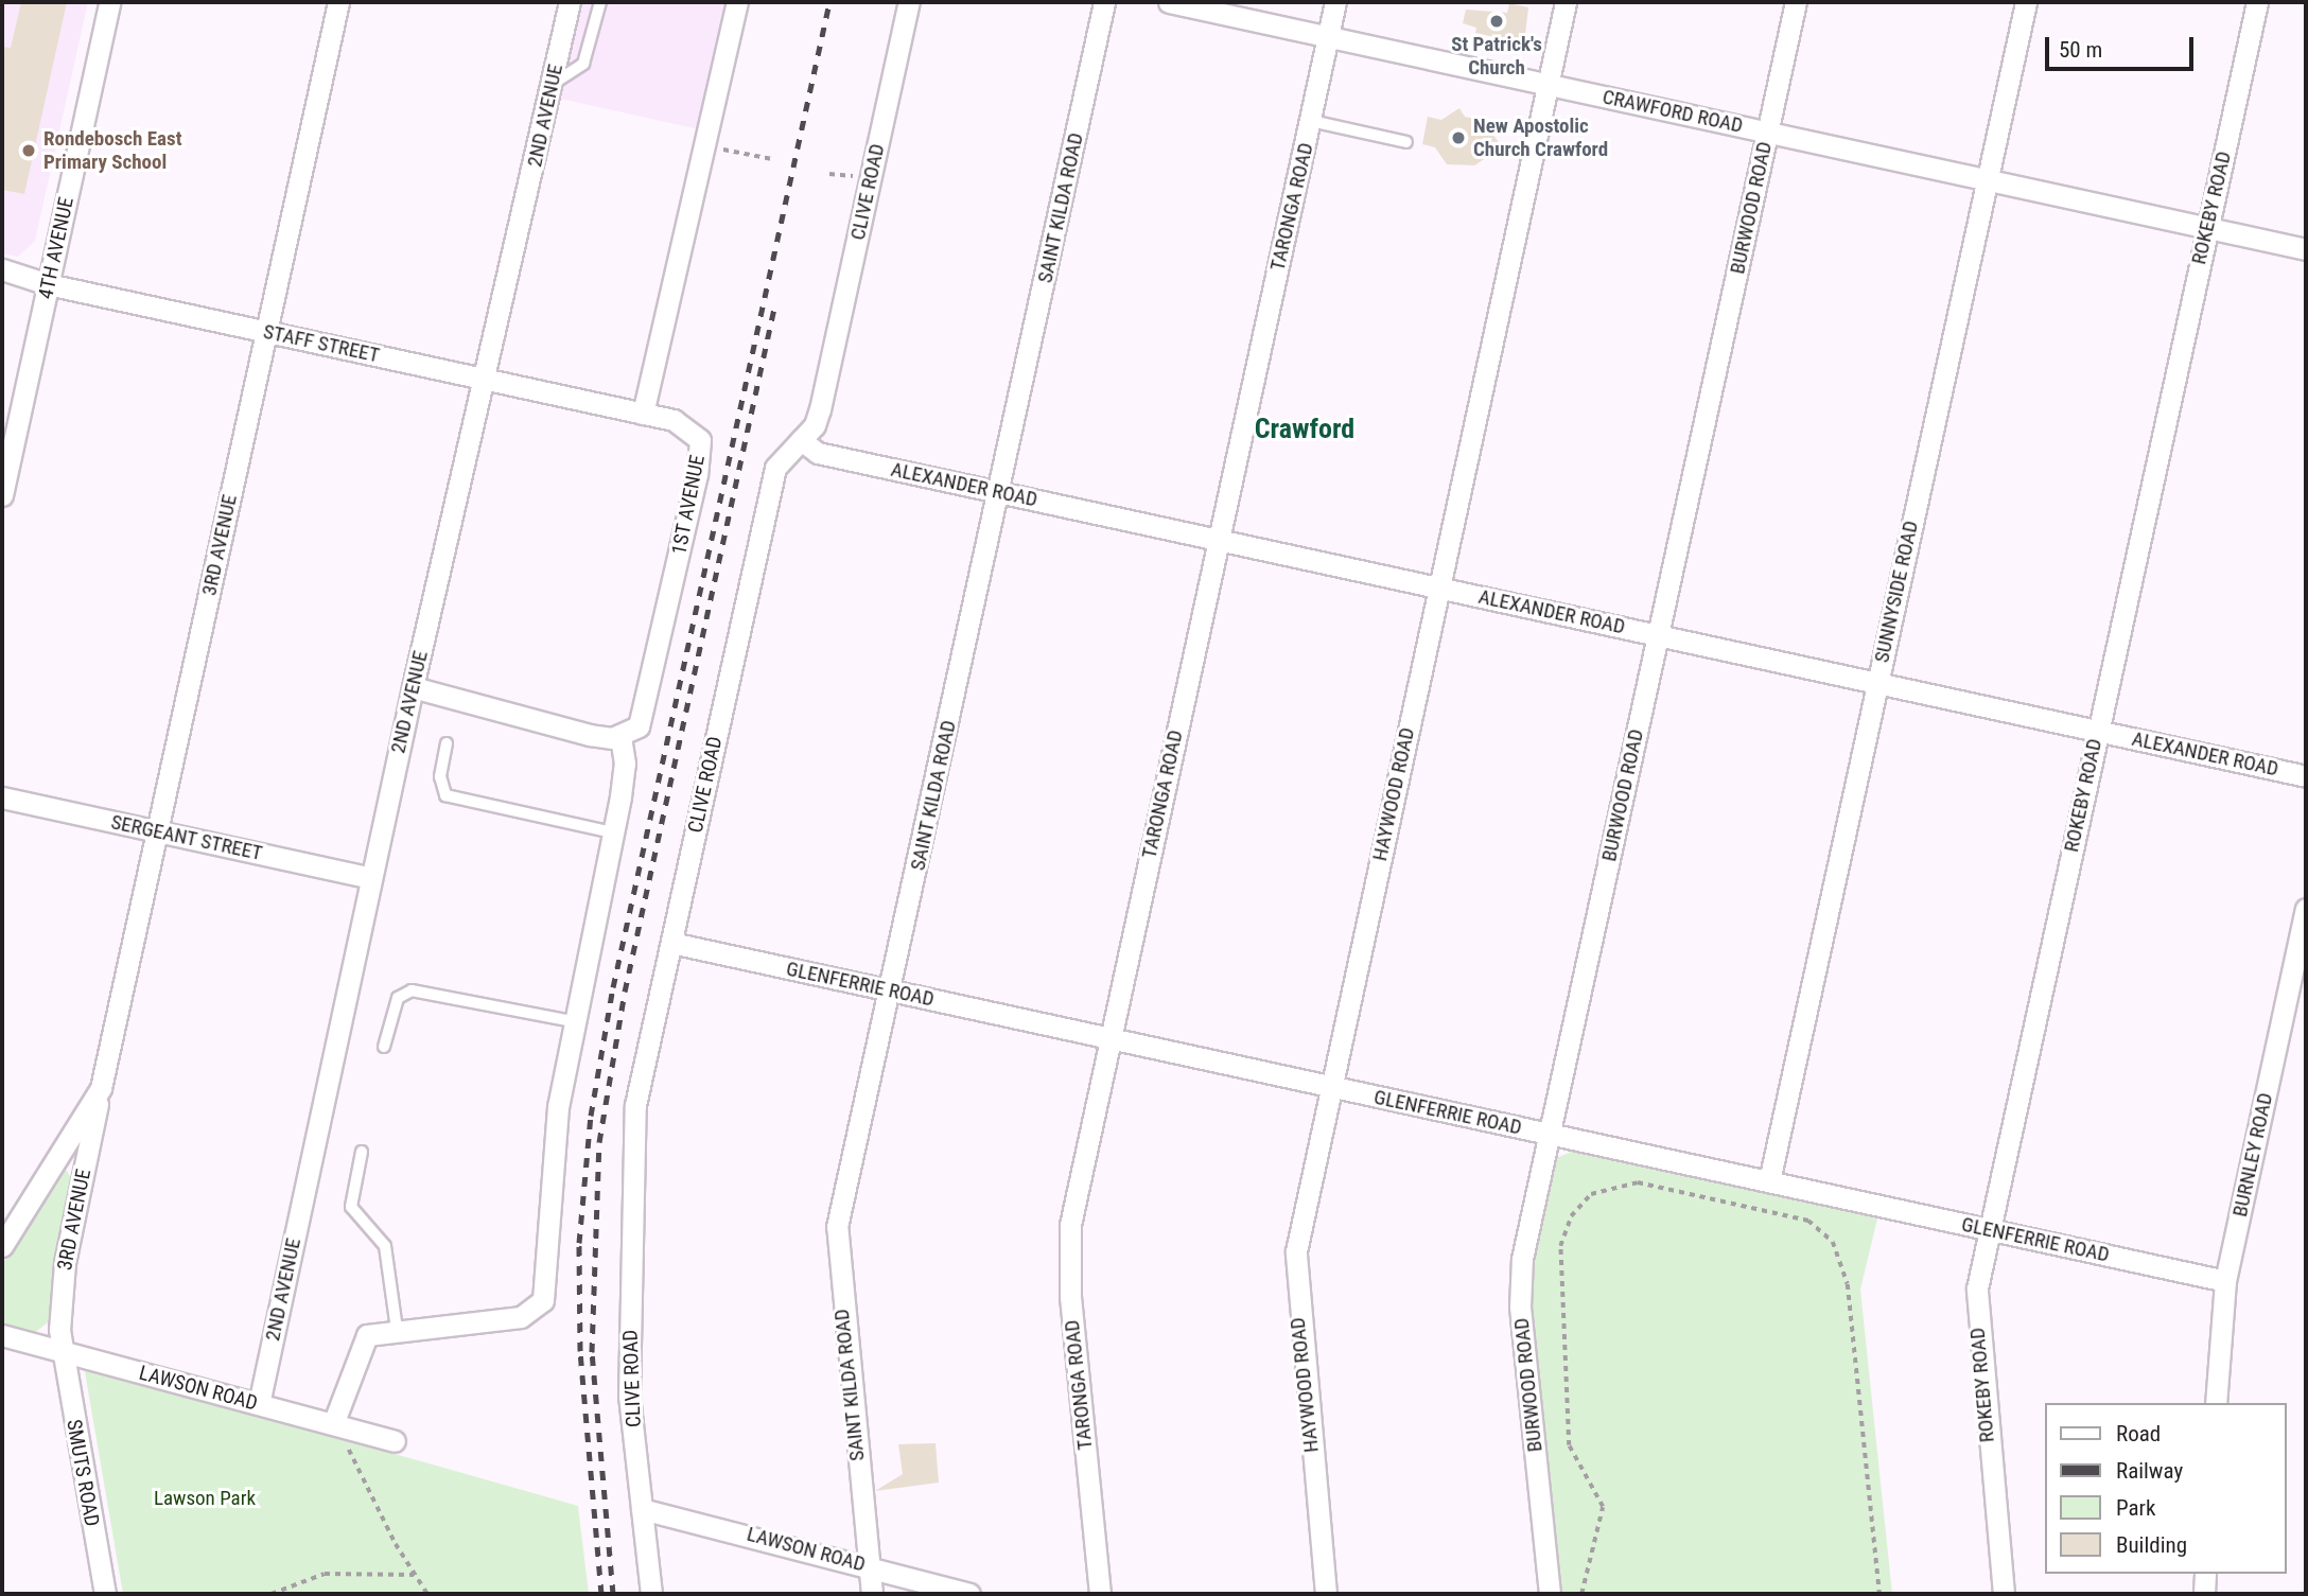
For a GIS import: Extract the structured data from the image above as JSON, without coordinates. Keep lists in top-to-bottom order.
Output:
{
  "streets": {
    "street": [
      "CRAWFORD ROAD",
      "2ND AVENUE",
      "CLIVE ROAD",
      "TARONGA ROAD",
      "SAINT KILDA ROAD",
      "BURWOOD ROAD",
      "ROKEBY ROAD",
      "4TH AVENUE",
      "STAFF STREET",
      "ALEXANDER ROAD",
      "1ST AVENUE",
      "3RD AVENUE",
      "SUNNYSIDE ROAD",
      "HAYWOOD ROAD",
      "SERGEANT STREET",
      "GLENFERRIE ROAD",
      "BURNLEY ROAD",
      "LAWSON ROAD",
      "SMUTS ROAD"
    ]
  },
  "crossings": [
    ["CRAWFORD ROAD", "TARONGA ROAD"],
    ["CRAWFORD ROAD", "BURWOOD ROAD"],
    ["CRAWFORD ROAD", "ROKEBY ROAD"],
    ["CRAWFORD ROAD", "SUNNYSIDE ROAD"],
    ["CRAWFORD ROAD", "HAYWOOD ROAD"],
    ["2ND AVENUE", "STAFF STREET"],
    ["2ND AVENUE", "SERGEANT STREET"],
    ["2ND AVENUE", "LAWSON ROAD"],
    ["CLIVE ROAD", "ALEXANDER ROAD"],
    ["CLIVE ROAD", "GLENFERRIE ROAD"],
    ["CLIVE ROAD", "LAWSON ROAD"],
    ["TARONGA ROAD", "ALEXANDER ROAD"],
    ["TARONGA ROAD", "GLENFERRIE ROAD"],
    ["SAINT KILDA ROAD", "ALEXANDER ROAD"],
    ["SAINT KILDA ROAD", "GLENFERRIE ROAD"],
    ["SAINT KILDA ROAD", "LAWSON ROAD"],
    ["BURWOOD ROAD", "ALEXANDER ROAD"],
    ["BURWOOD ROAD", "GLENFERRIE ROAD"],
    ["ROKEBY ROAD", "ALEXANDER ROAD"],
    ["ROKEBY ROAD", "GLENFERRIE ROAD"],
    ["4TH AVENUE", "STAFF STREET"],
    ["STAFF STREET", "1ST AVENUE"],
    ["STAFF STREET", "3RD AVENUE"],
    ["ALEXANDER ROAD", "SUNNYSIDE ROAD"],
    ["ALEXANDER ROAD", "HAYWOOD ROAD"],
    ["3RD AVENUE", "SERGEANT STREET"],
    ["3RD AVENUE", "LAWSON ROAD"],
    ["3RD AVENUE", "SMUTS ROAD"],
    ["SUNNYSIDE ROAD", "GLENFERRIE ROAD"],
    ["HAYWOOD ROAD", "GLENFERRIE ROAD"],
    ["GLENFERRIE ROAD", "BURNLEY ROAD"],
    ["LAWSON ROAD", "SMUTS ROAD"]
  ],
  "districts": ["Crawford"],
  "parks": ["Lawson Park"],
  "places": ["St Patrick's Church", "New Apostolic Church Crawford", "Rondebosch East Primary School"],
  "legend": [
    "Road",
    "Railway",
    "Park",
    "Building"
  ],
  "scale_bar": "50 m"
}
